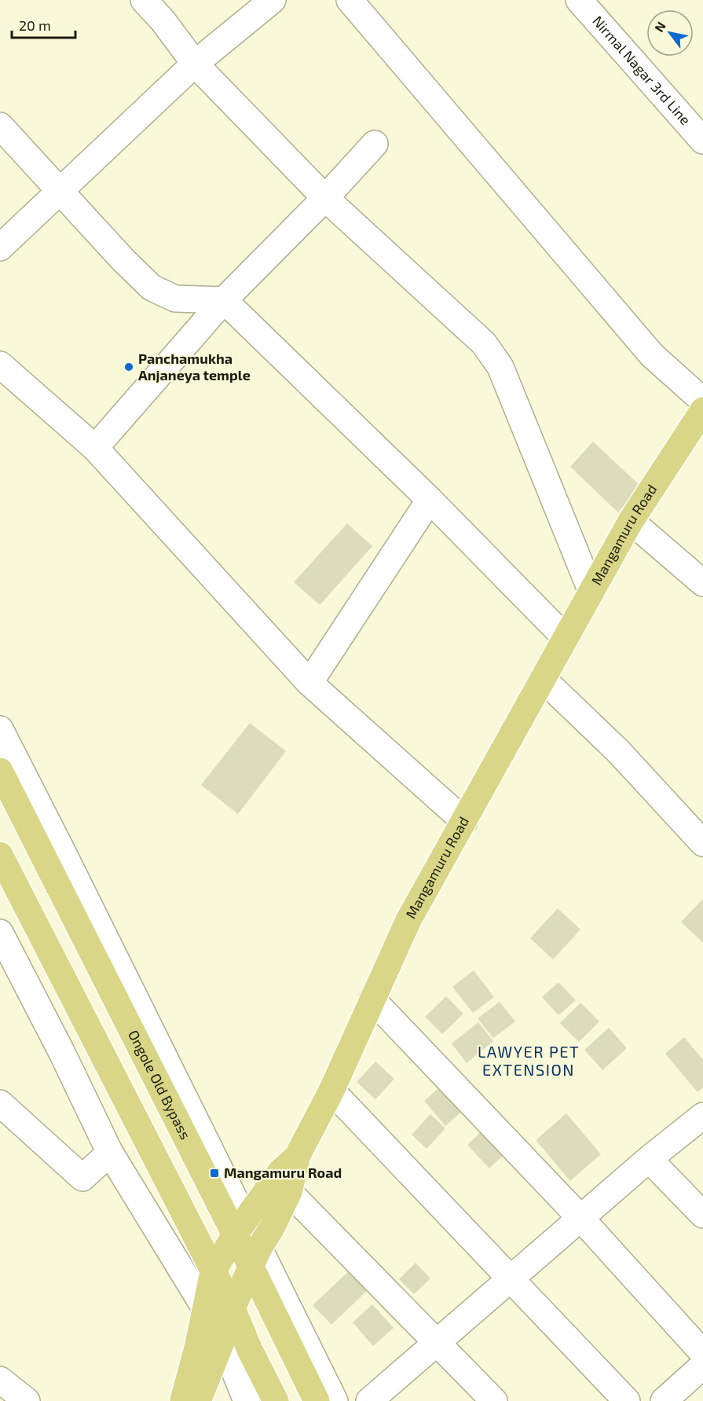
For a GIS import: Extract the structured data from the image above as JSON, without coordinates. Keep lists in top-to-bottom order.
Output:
{
  "streets": {
    "main road": ["Mangamuru Road", "Ongole Old Bypass"],
    "street": ["Nirmal Nagar 3rd Line"]
  },
  "crossings": [
    ["Mangamuru Road", "Ongole Old Bypass"]
  ],
  "districts": ["LAWYER PET EXTENSION"],
  "places": {
    "other": ["Panchamukha Anjaneya temple"],
    "transit": ["Mangamuru Road"]
  },
  "scale_bar": "20 m",
  "north": "top left"
}
